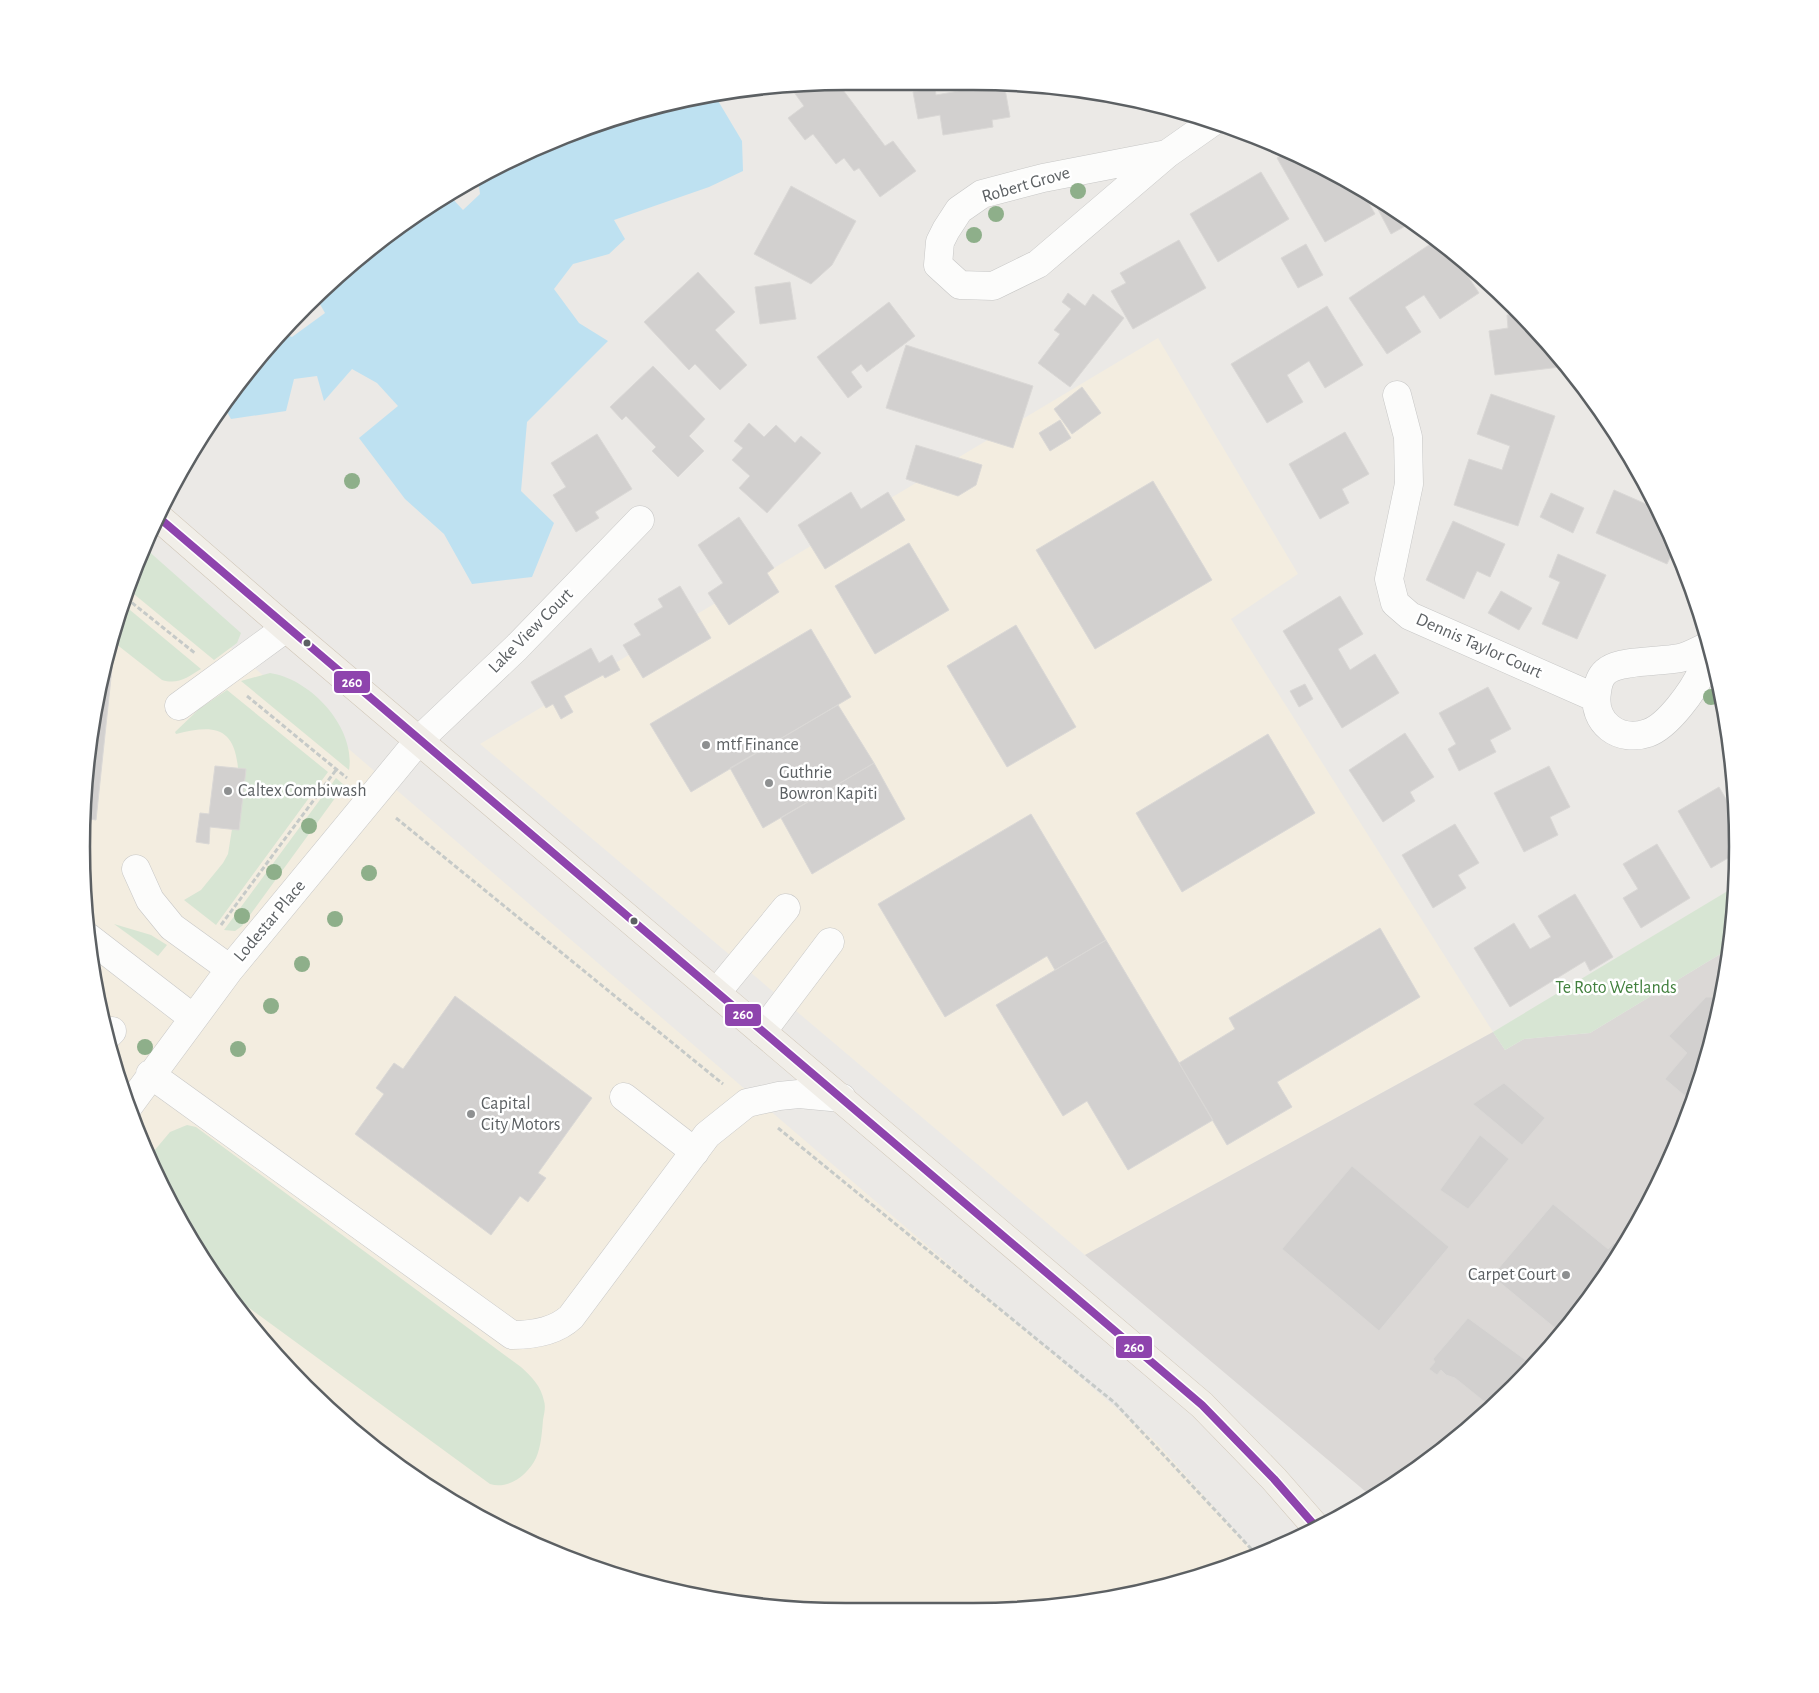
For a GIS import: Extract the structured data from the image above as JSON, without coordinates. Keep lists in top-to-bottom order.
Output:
{
  "streets": {
    "street": [
      "Robert Grove",
      "Lake View Court",
      "Dennis Taylor Court",
      "Lodestar Place"
    ]
  },
  "crossings": [
    ["Lake View Court", "Lodestar Place"]
  ],
  "parks": ["Te Roto Wetlands"],
  "places": [
    "mtf Finance",
    "Guthrie Bowron Kapiti",
    "Caltex Combiwash",
    "Capital City Motors",
    "Carpet Court"
  ],
  "lines": ["transit line 260"]
}
